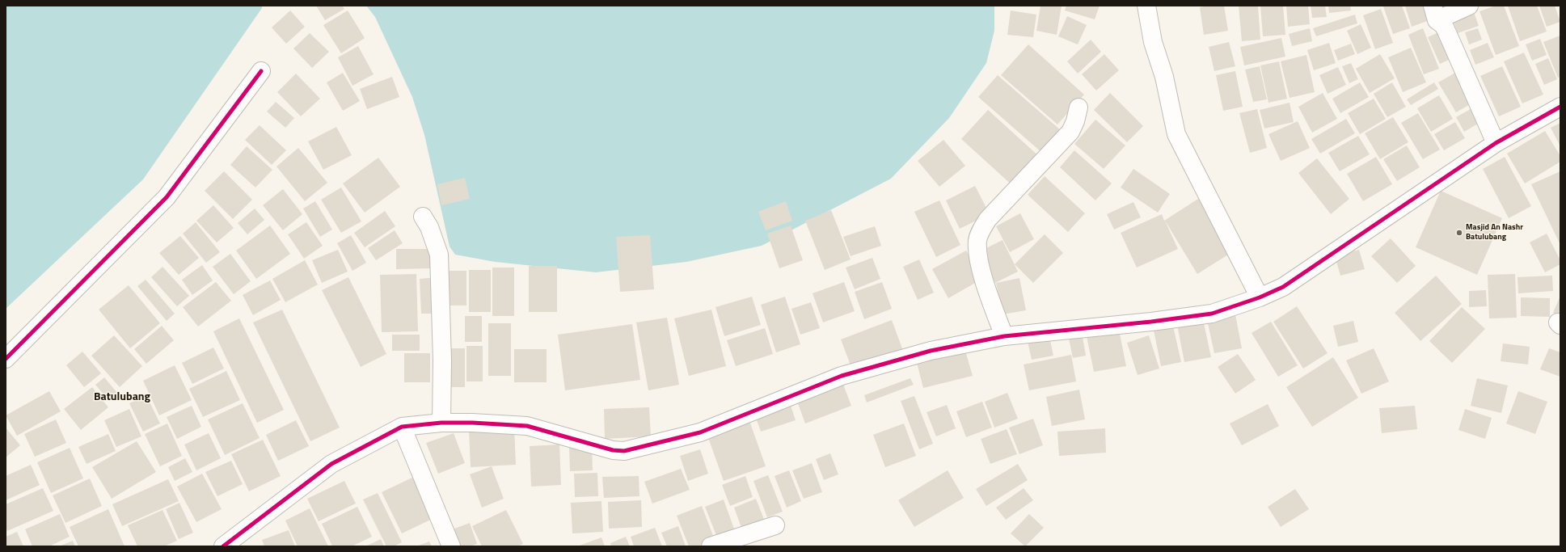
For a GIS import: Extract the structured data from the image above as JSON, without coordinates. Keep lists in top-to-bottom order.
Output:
{
  "districts": ["Batulubang"],
  "places": ["Masjid An Nashr Batulubang"]
}
